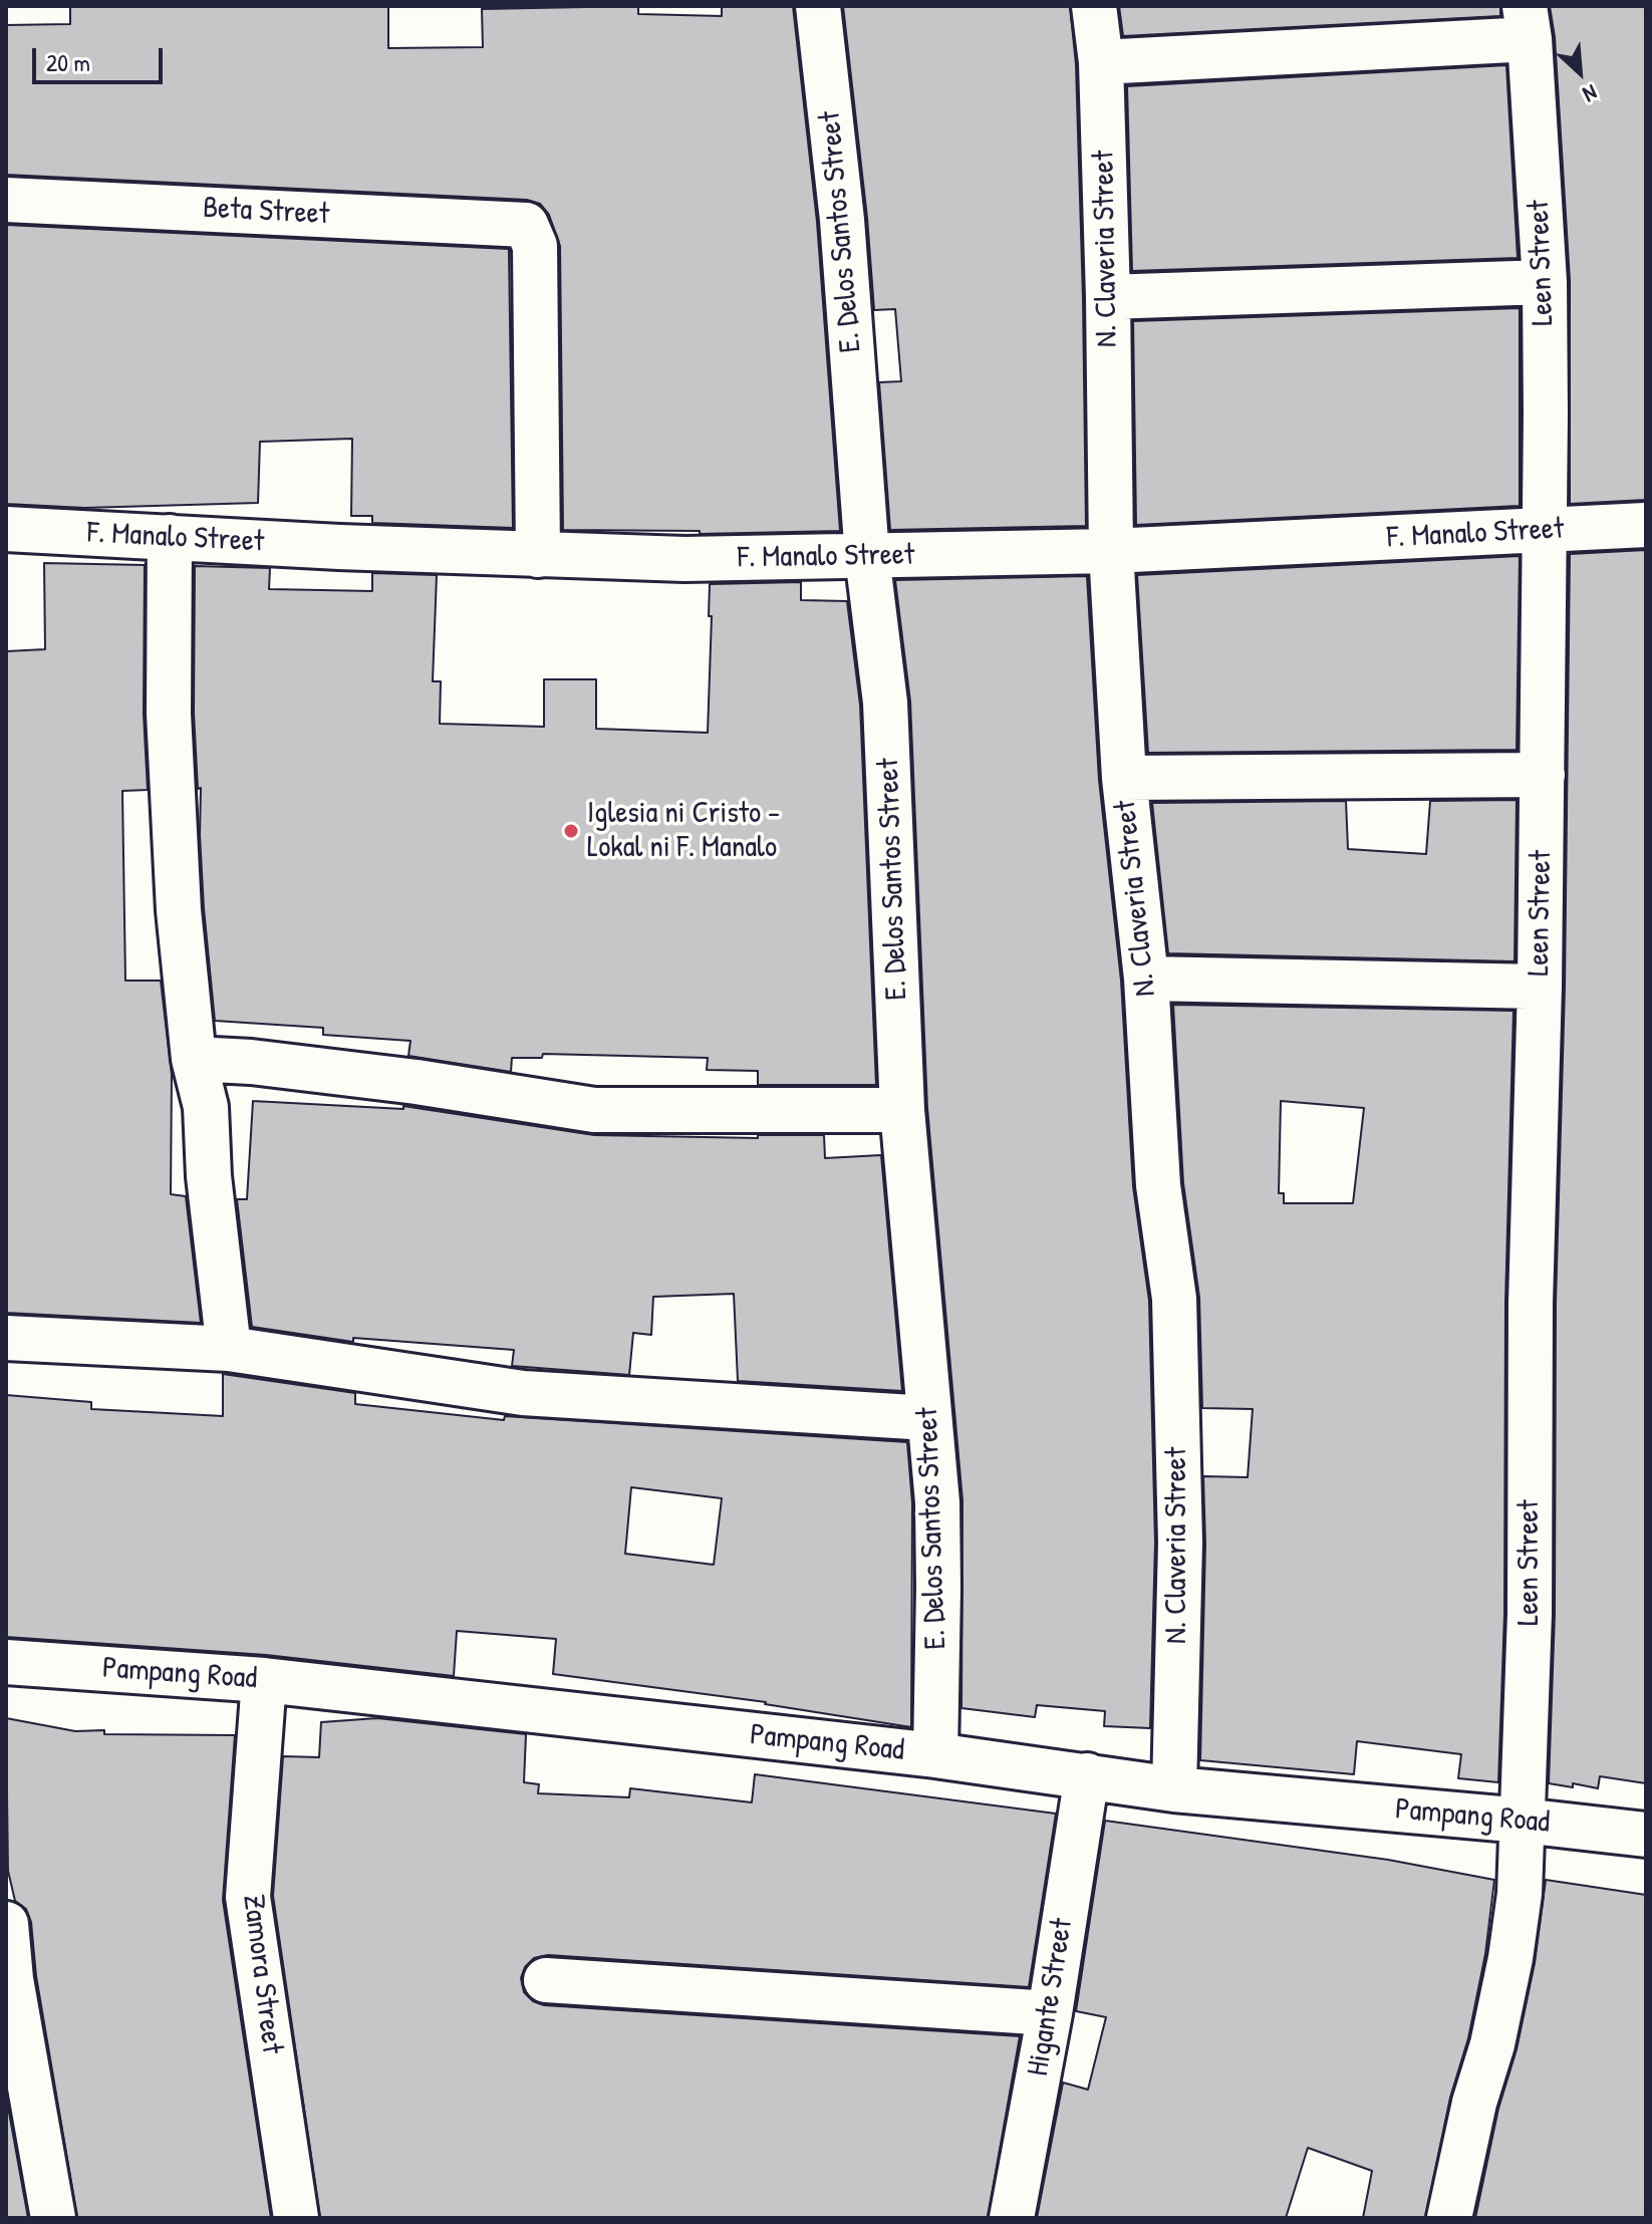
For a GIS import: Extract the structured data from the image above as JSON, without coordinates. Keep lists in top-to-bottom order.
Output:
{
  "streets": {
    "street": [
      "Beta Street",
      "E. Delos Santos Street",
      "N. Claveria Street",
      "Leen Street",
      "F. Manalo Street",
      "Pampang Road",
      "Zamora Street",
      "Higante Street"
    ]
  },
  "crossings": [
    ["Beta Street", "F. Manalo Street"],
    ["E. Delos Santos Street", "F. Manalo Street"],
    ["E. Delos Santos Street", "Pampang Road"],
    ["N. Claveria Street", "F. Manalo Street"],
    ["N. Claveria Street", "Pampang Road"],
    ["Leen Street", "F. Manalo Street"],
    ["Leen Street", "Pampang Road"],
    ["Pampang Road", "Zamora Street"],
    ["Pampang Road", "Higante Street"]
  ],
  "places": ["Iglesia ni Cristo - Lokal ni F. Manalo"],
  "scale_bar": "20 m",
  "north": "bottom right"
}
